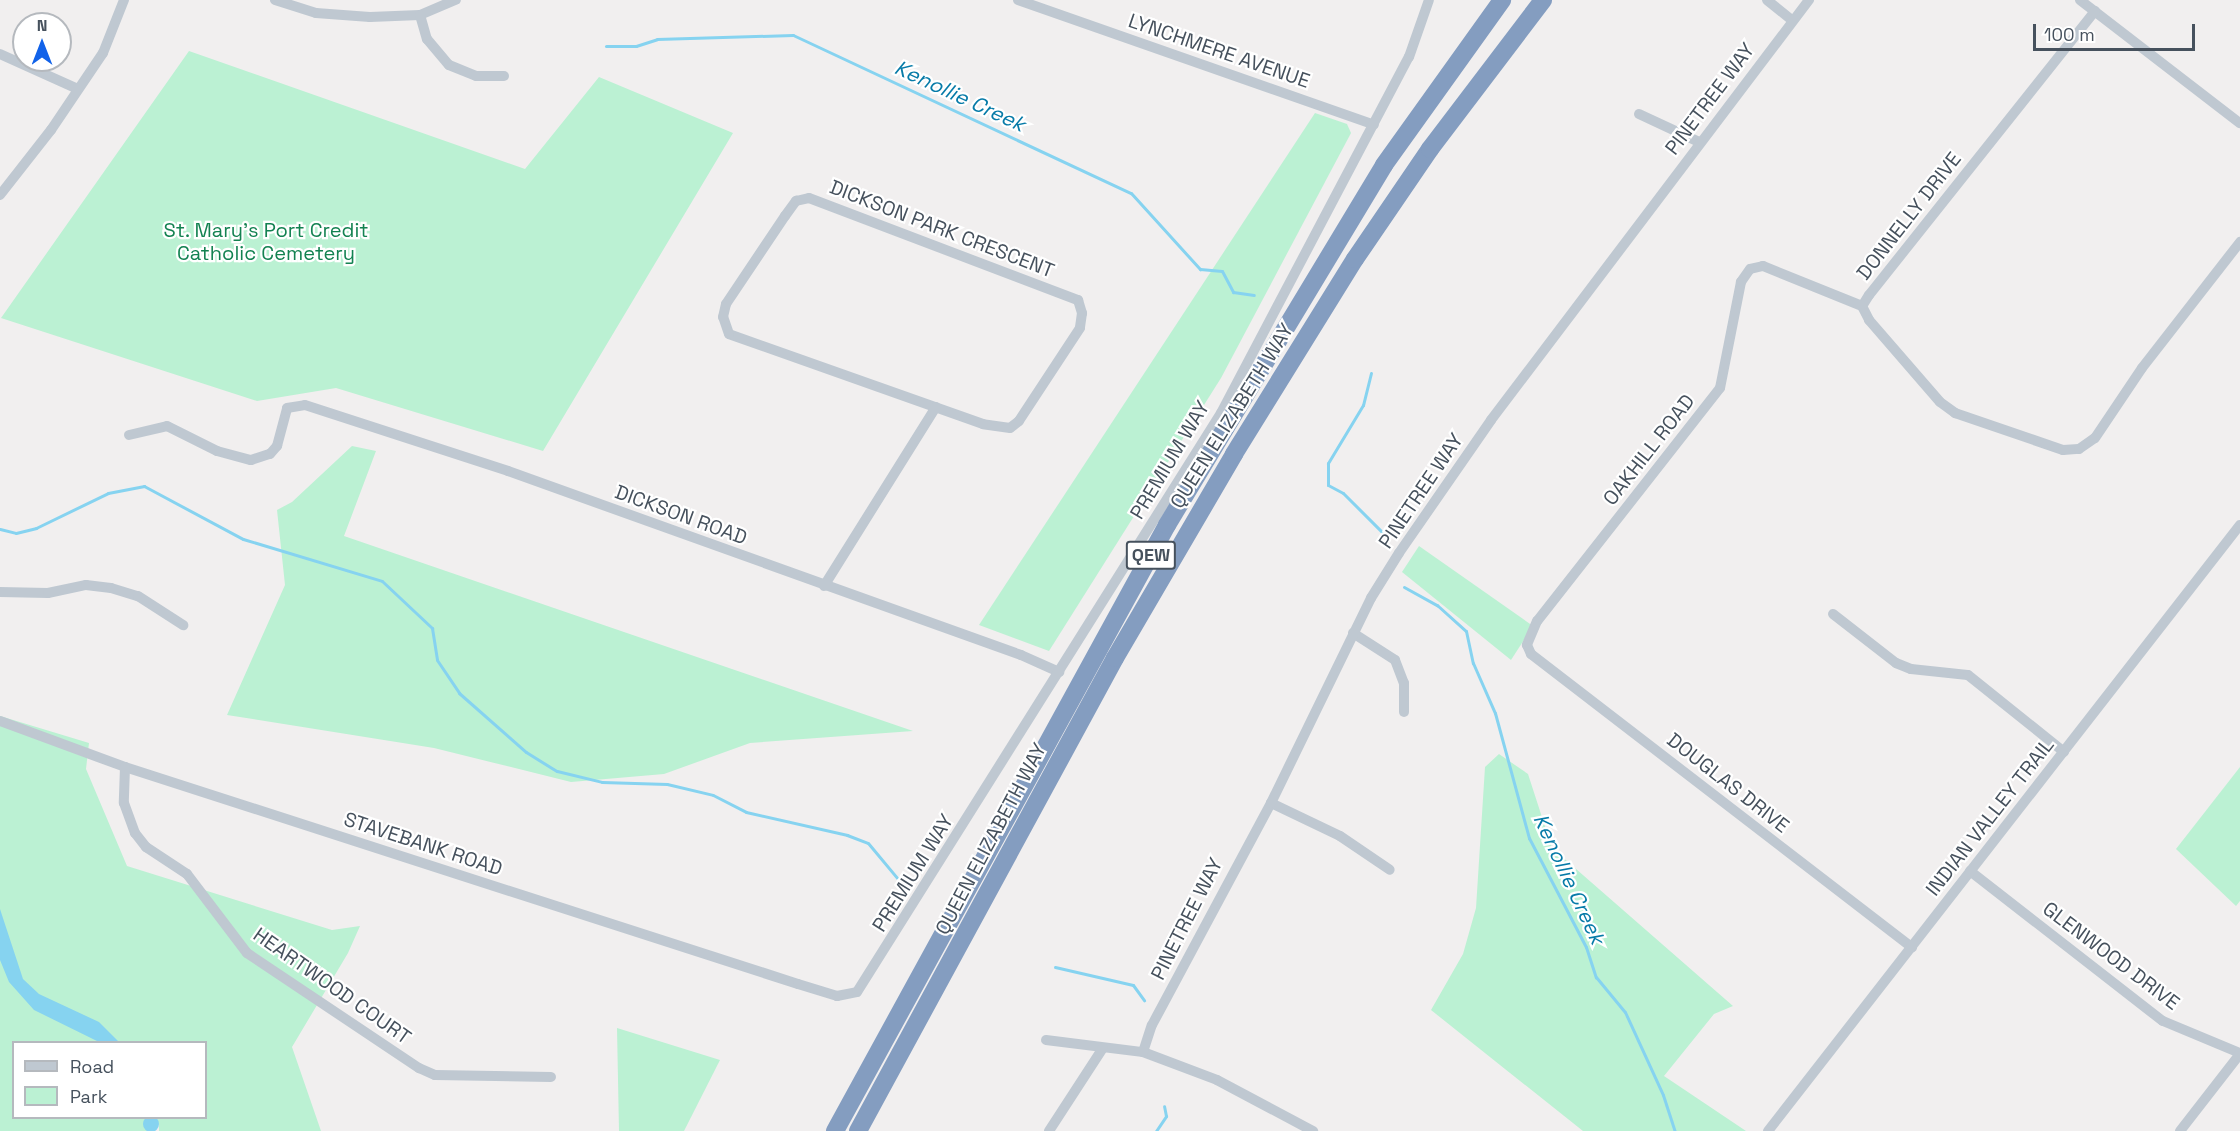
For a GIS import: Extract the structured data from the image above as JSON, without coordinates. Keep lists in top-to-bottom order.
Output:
{
  "streets": {
    "highway": ["QUEEN ELIZABETH WAY", "QEW"],
    "street": [
      "LYNCHMERE AVENUE",
      "PINETREE WAY",
      "DONNELLY DRIVE",
      "DICKSON PARK CRESCENT",
      "OAKHILL ROAD",
      "PREMIUM WAY",
      "DICKSON ROAD",
      "DOUGLAS DRIVE",
      "INDIAN VALLEY TRAIL",
      "STAVEBANK ROAD",
      "GLENWOOD DRIVE",
      "HEARTWOOD COURT"
    ]
  },
  "crossings": [
    ["LYNCHMERE AVENUE", "PREMIUM WAY"],
    ["DONNELLY DRIVE", "OAKHILL ROAD"],
    ["OAKHILL ROAD", "DOUGLAS DRIVE"],
    ["PREMIUM WAY", "DICKSON ROAD"],
    ["PREMIUM WAY", "STAVEBANK ROAD"],
    ["DOUGLAS DRIVE", "INDIAN VALLEY TRAIL"],
    ["INDIAN VALLEY TRAIL", "GLENWOOD DRIVE"],
    ["STAVEBANK ROAD", "HEARTWOOD COURT"]
  ],
  "water": ["Kenollie Creek"],
  "parks": ["St. Mary's Port Credit Catholic Cemetery"],
  "legend": ["Road", "Park"],
  "scale_bar": "100 m",
  "north": "top"
}
